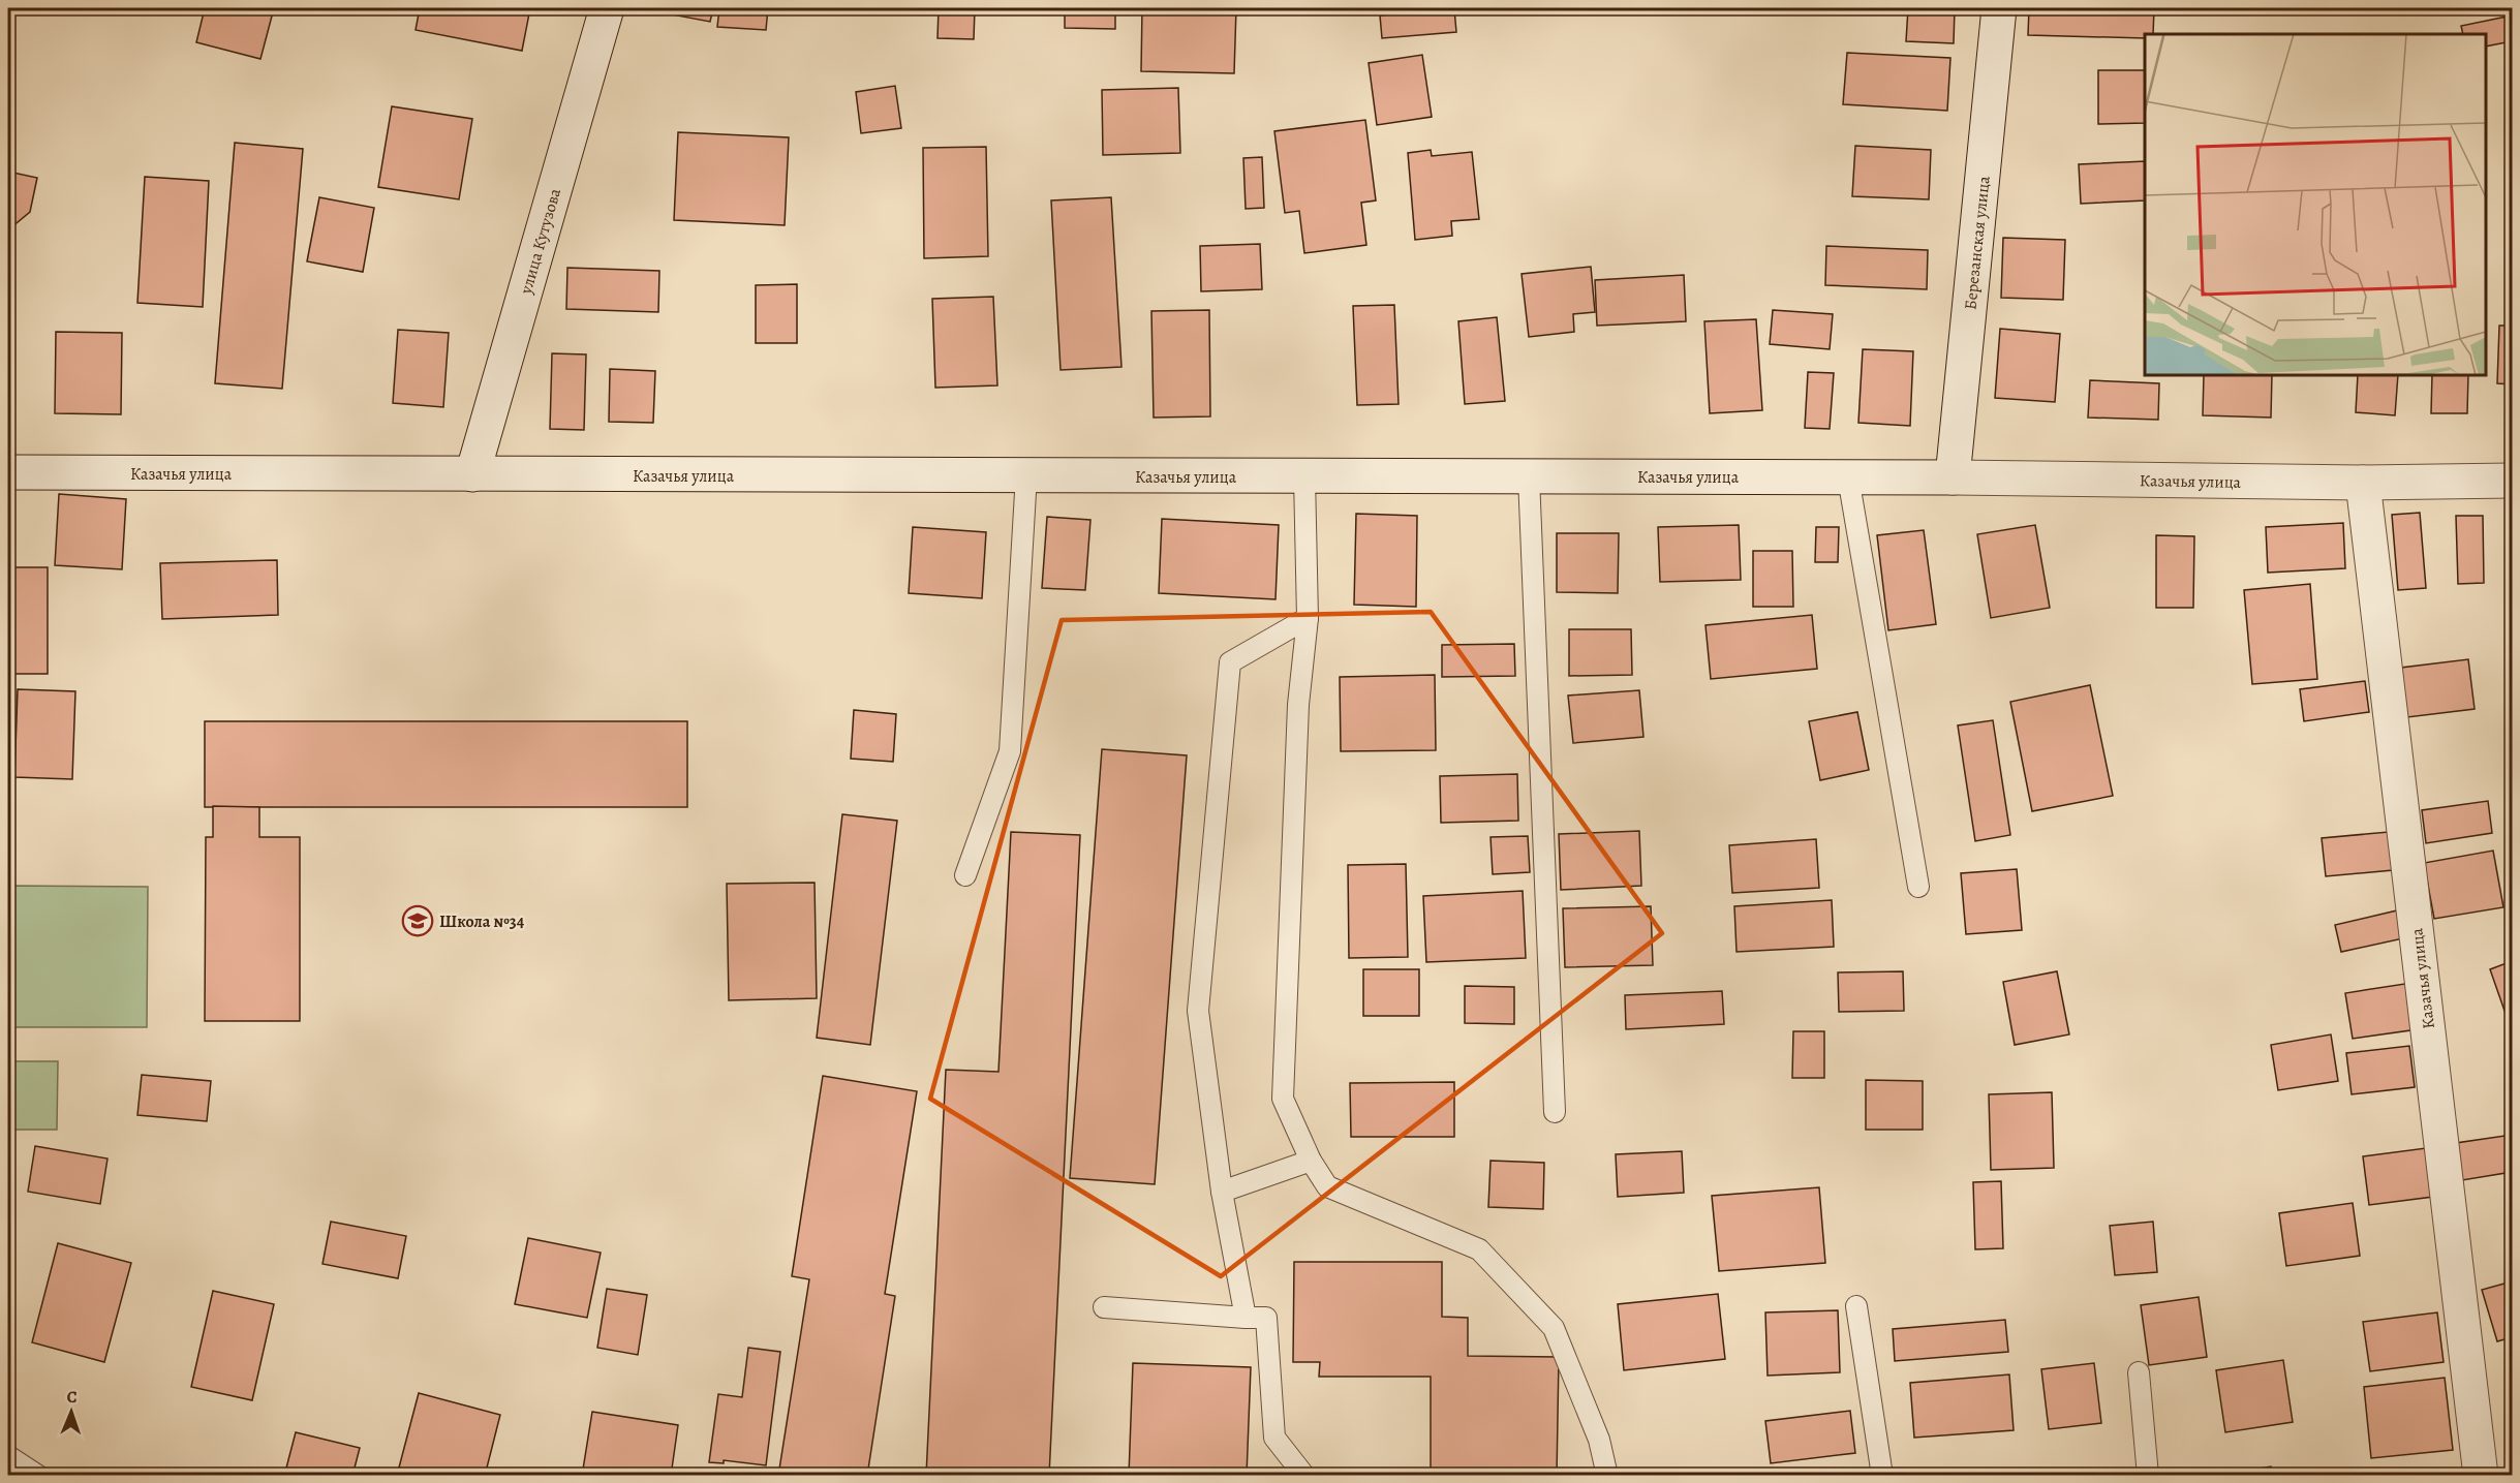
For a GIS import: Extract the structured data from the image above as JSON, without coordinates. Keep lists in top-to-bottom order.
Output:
{
  "streets": {
    "street": ["улица Кутузова", "Березанская улица", "Казачья улица"]
  },
  "crossings": [
    ["улица Кутузова", "Казачья улица"],
    ["Березанская улица", "Казачья улица"]
  ],
  "places": {
    "school or university": ["Школа №34"]
  },
  "north": "top"
}
